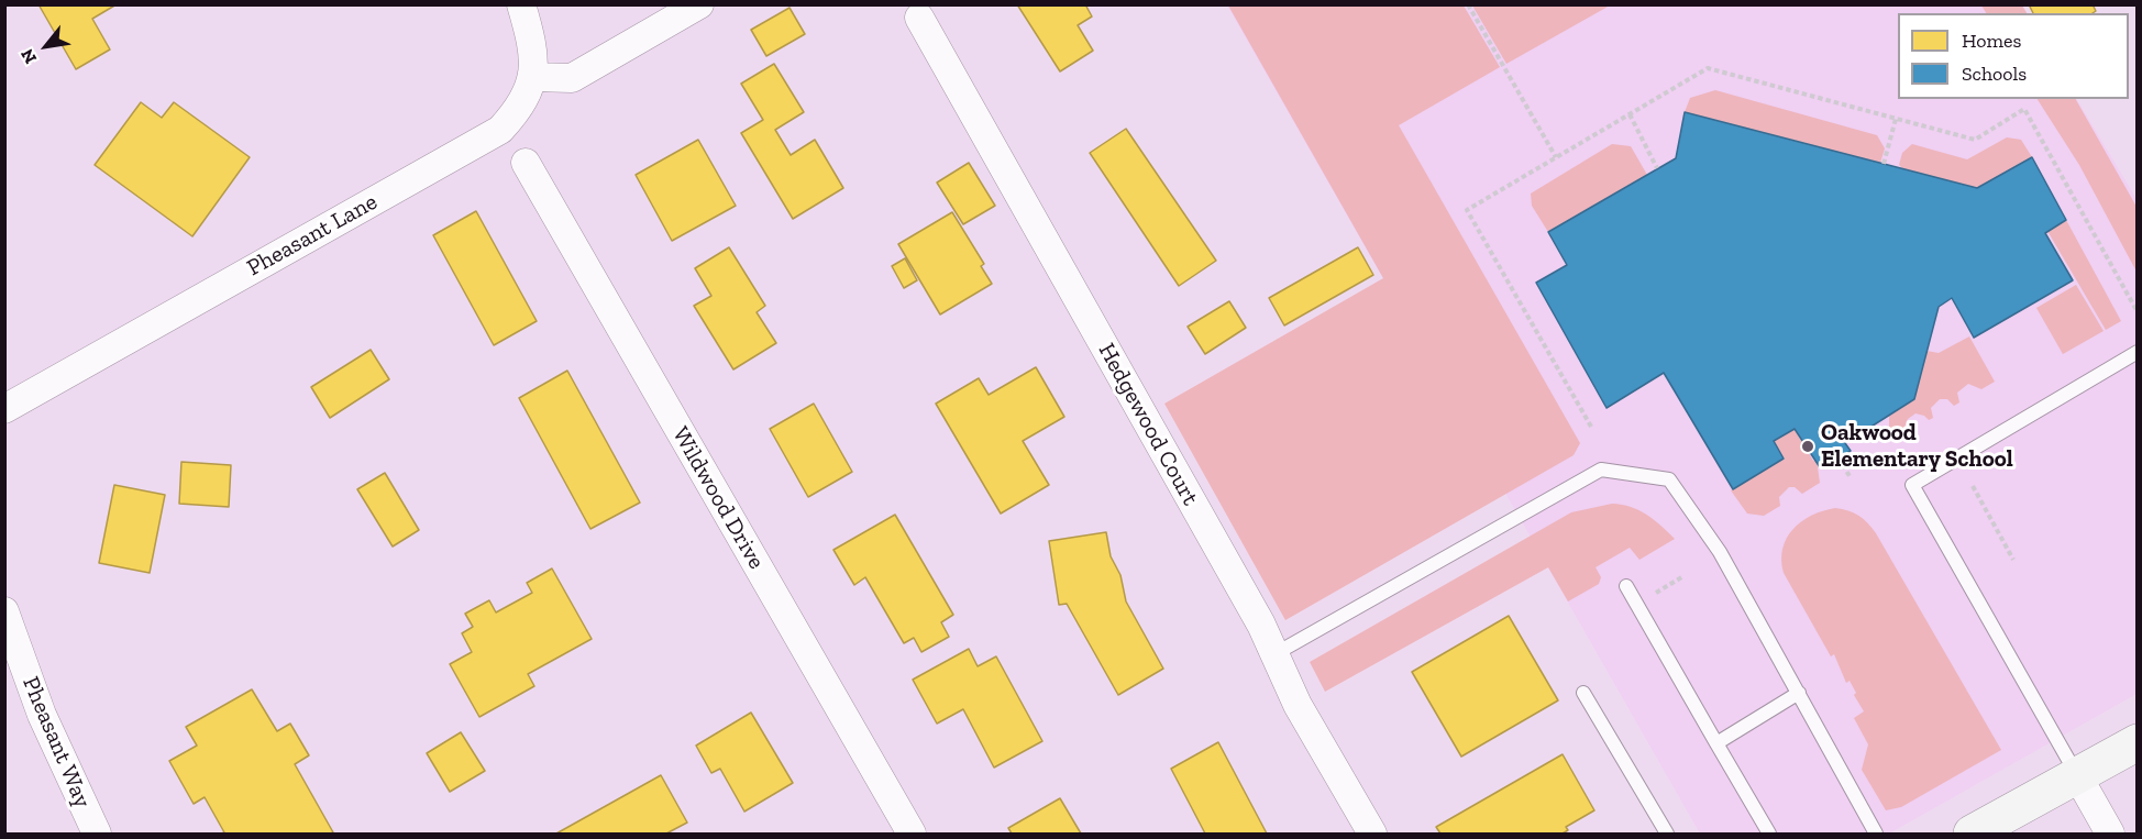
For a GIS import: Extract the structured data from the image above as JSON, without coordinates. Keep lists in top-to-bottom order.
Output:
{
  "streets": {
    "street": [
      "Pheasant Lane",
      "Hedgewood Court",
      "Wildwood Drive",
      "Pheasant Way"
    ]
  },
  "places": ["Oakwood Elementary School"],
  "legend": ["Homes", "Schools"],
  "north": "bottom left"
}
